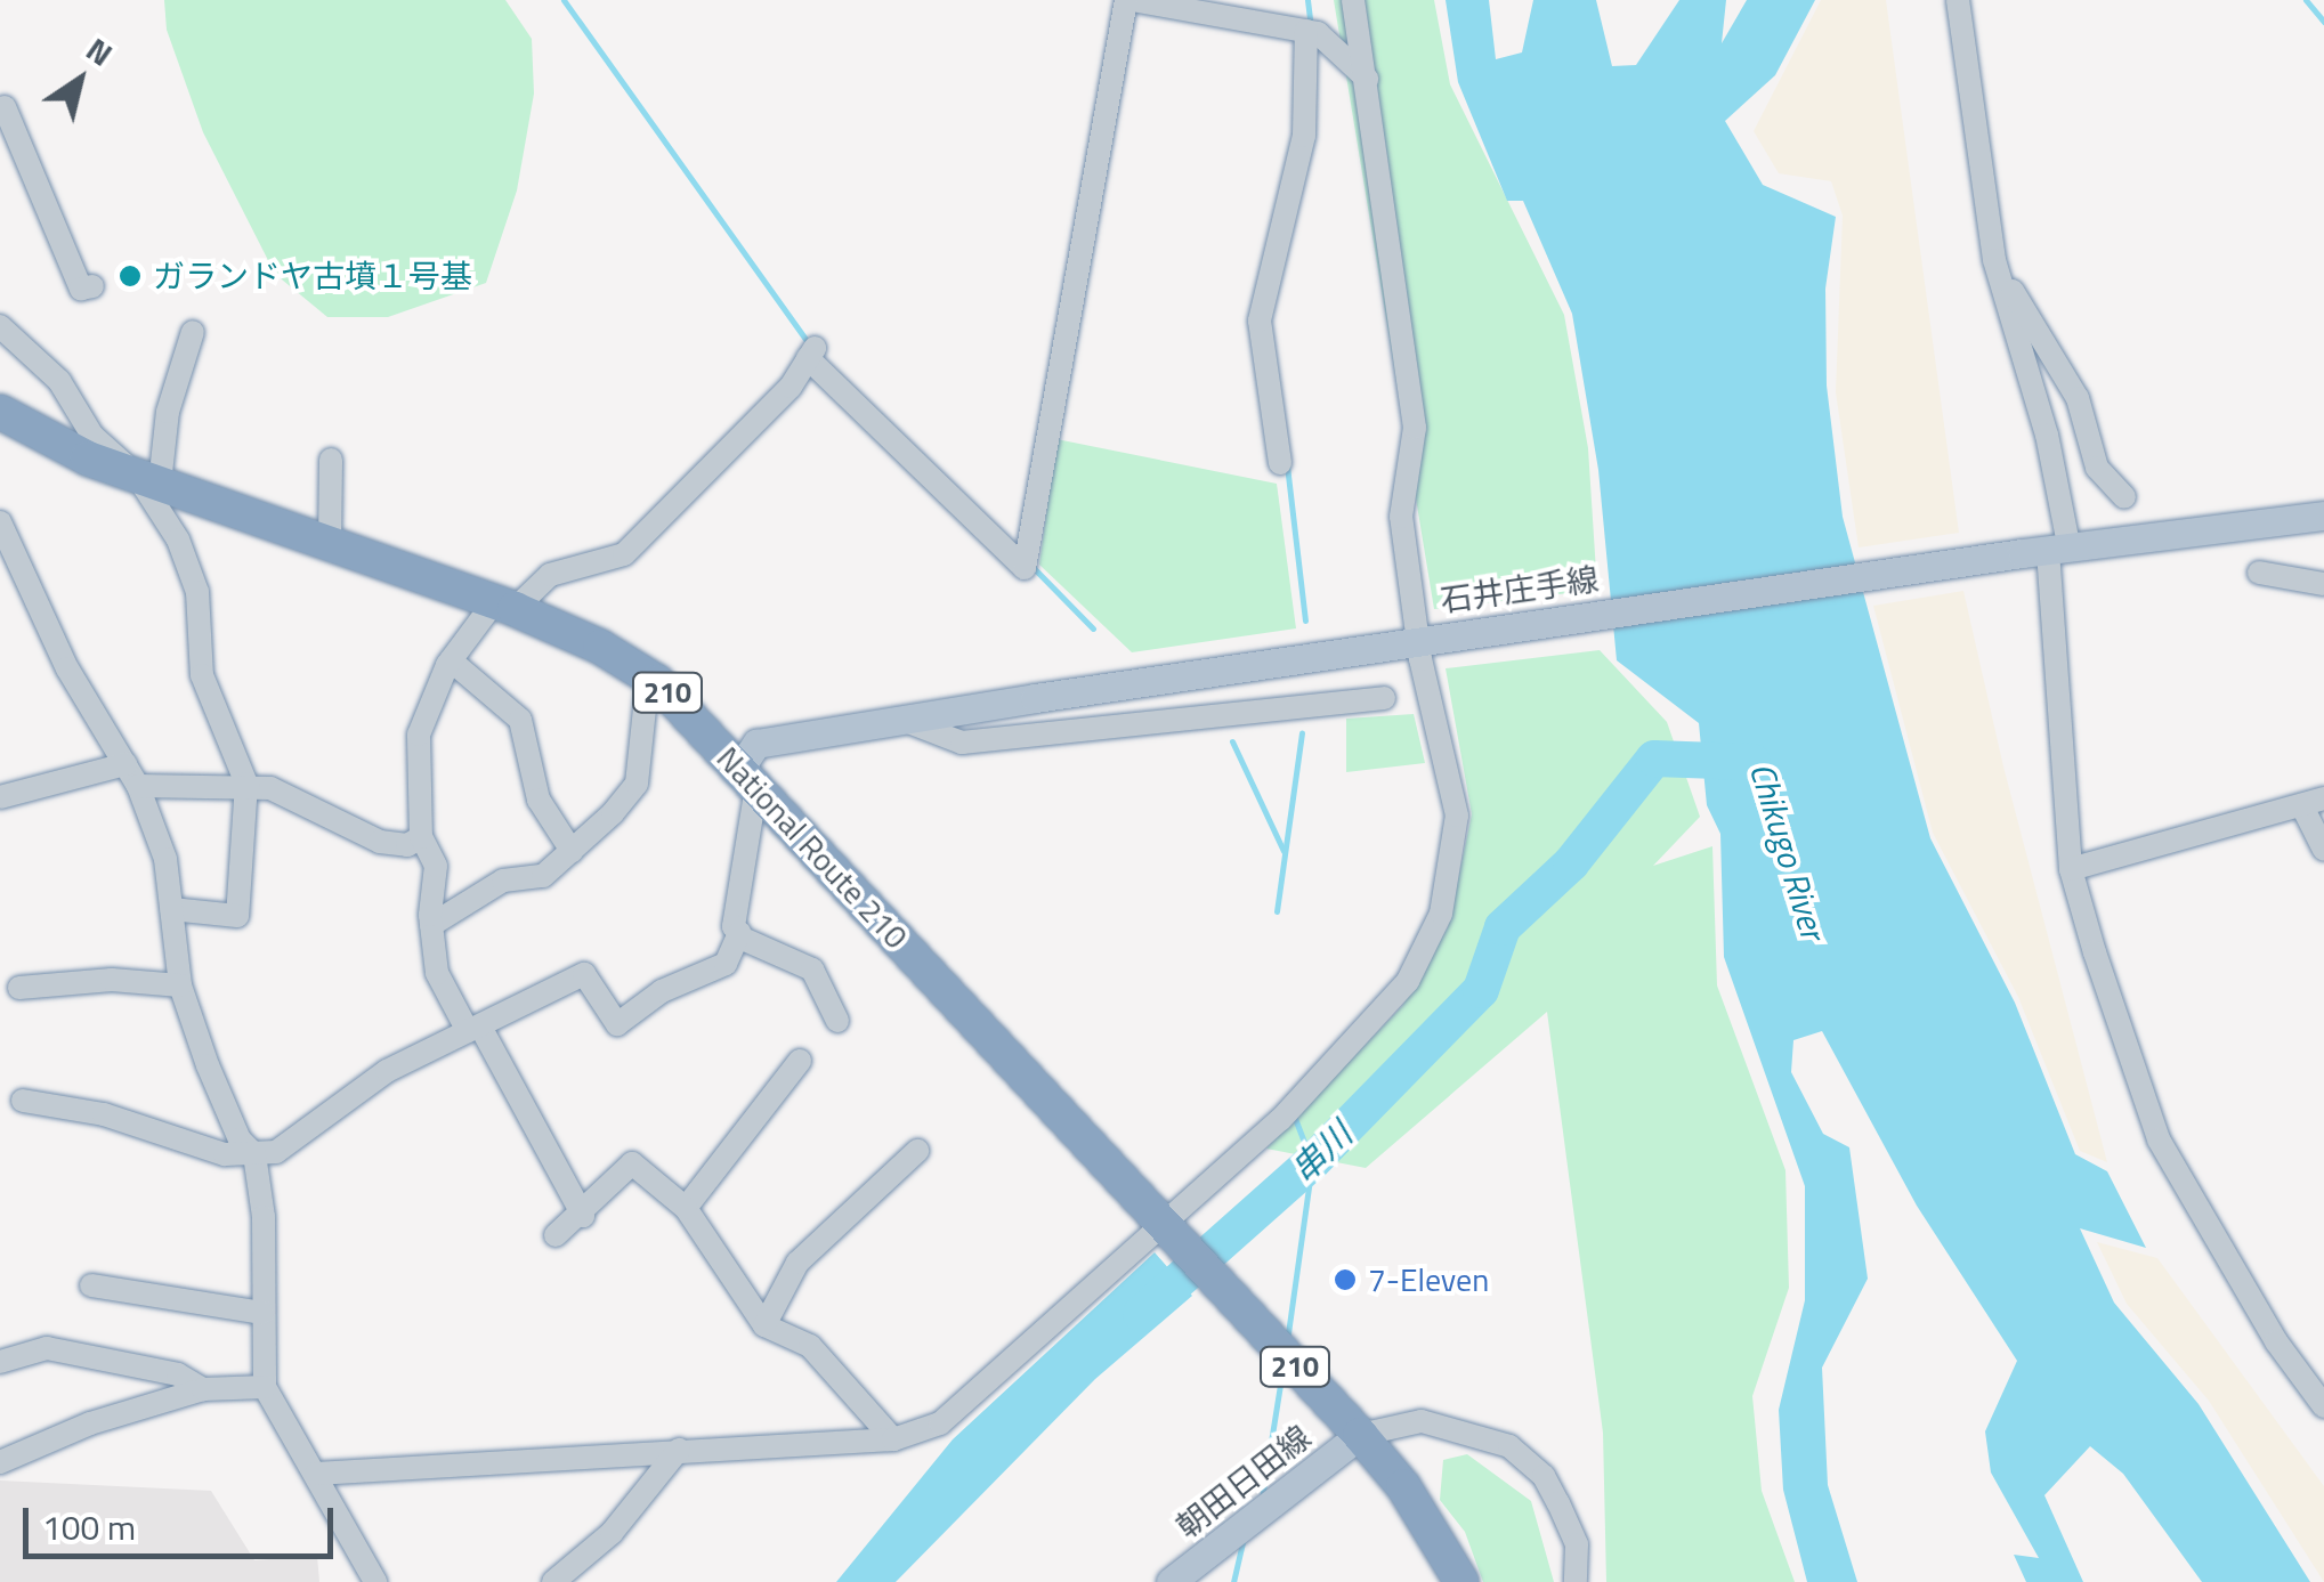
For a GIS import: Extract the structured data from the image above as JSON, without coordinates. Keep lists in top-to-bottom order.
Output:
{
  "streets": {
    "highway": ["210", "National Route 210"],
    "main road": ["石井庄手線", "朝田日田線"]
  },
  "crossings": [
    ["石井庄手線", "National Route 210"],
    ["210", "National Route 210"],
    ["210", "朝田日田線"],
    ["National Route 210", "朝田日田線"]
  ],
  "water": ["Chikugo River", "串川"],
  "places": ["ガランドヤ古墳１号基", "7-Eleven"],
  "scale_bar": "100 m",
  "north": "top right"
}
